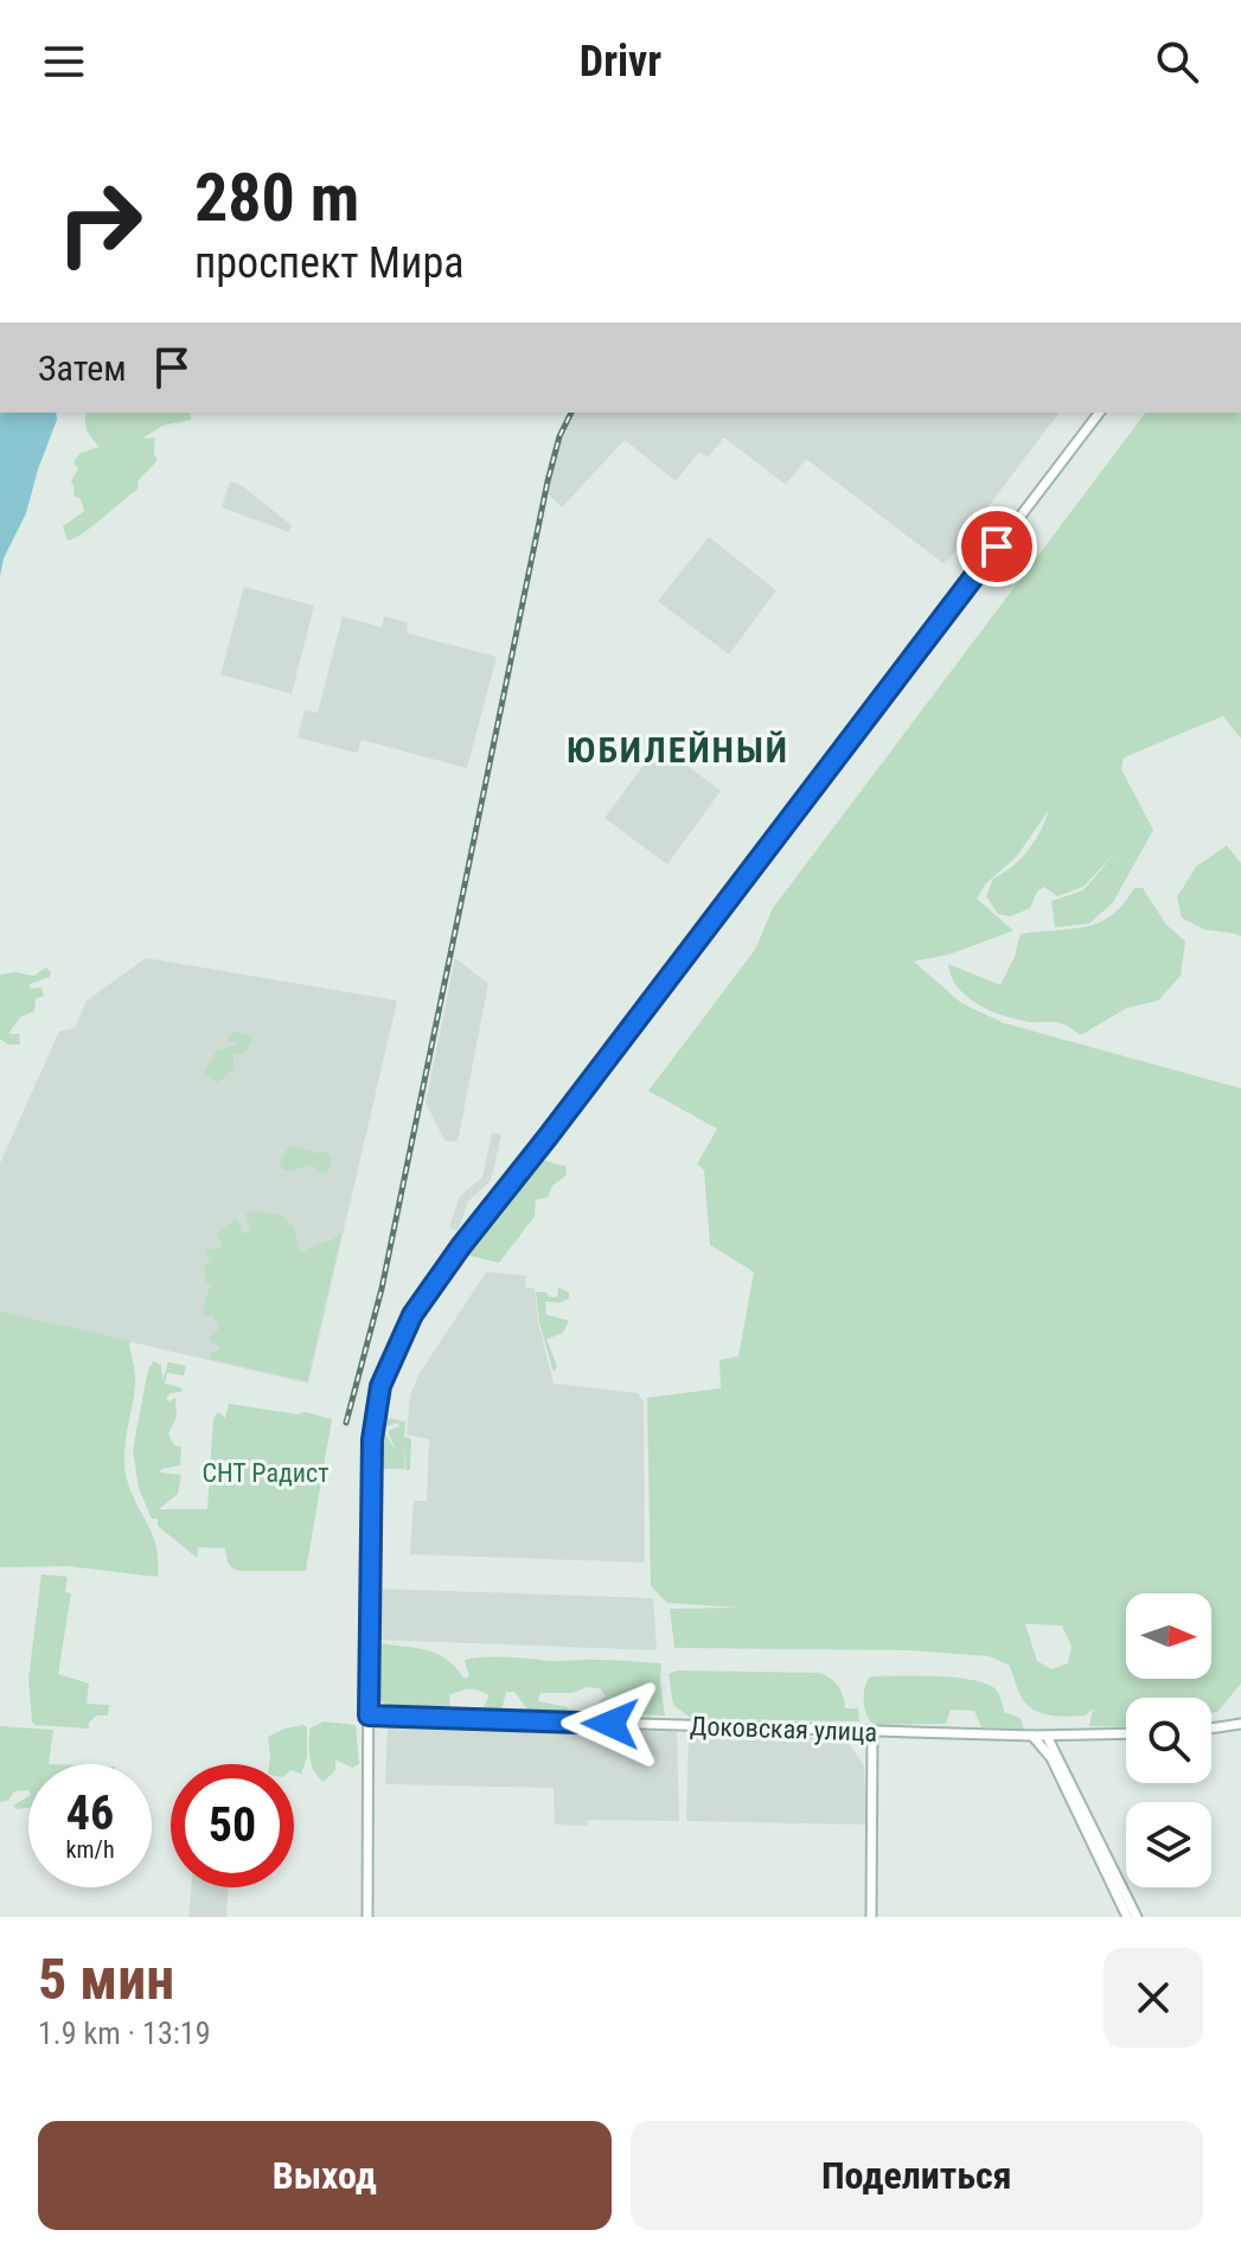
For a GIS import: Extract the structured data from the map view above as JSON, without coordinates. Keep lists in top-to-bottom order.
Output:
{
  "streets": {
    "street": ["Доковская улица"]
  },
  "districts": ["ЮБИЛЕЙНЫЙ"],
  "parks": ["СНТ Радист"],
  "north": "right",
  "page": {
    "header": "Drivr",
    "turn": ["280 m", "проспект Мира"],
    "then": "Затем",
    "speed": "46 km/h",
    "limit": "50",
    "heading": ["5 мин", "1.9 km · 13:19"],
    "buttons": ["Выход", "Поделиться"]
  }
}
